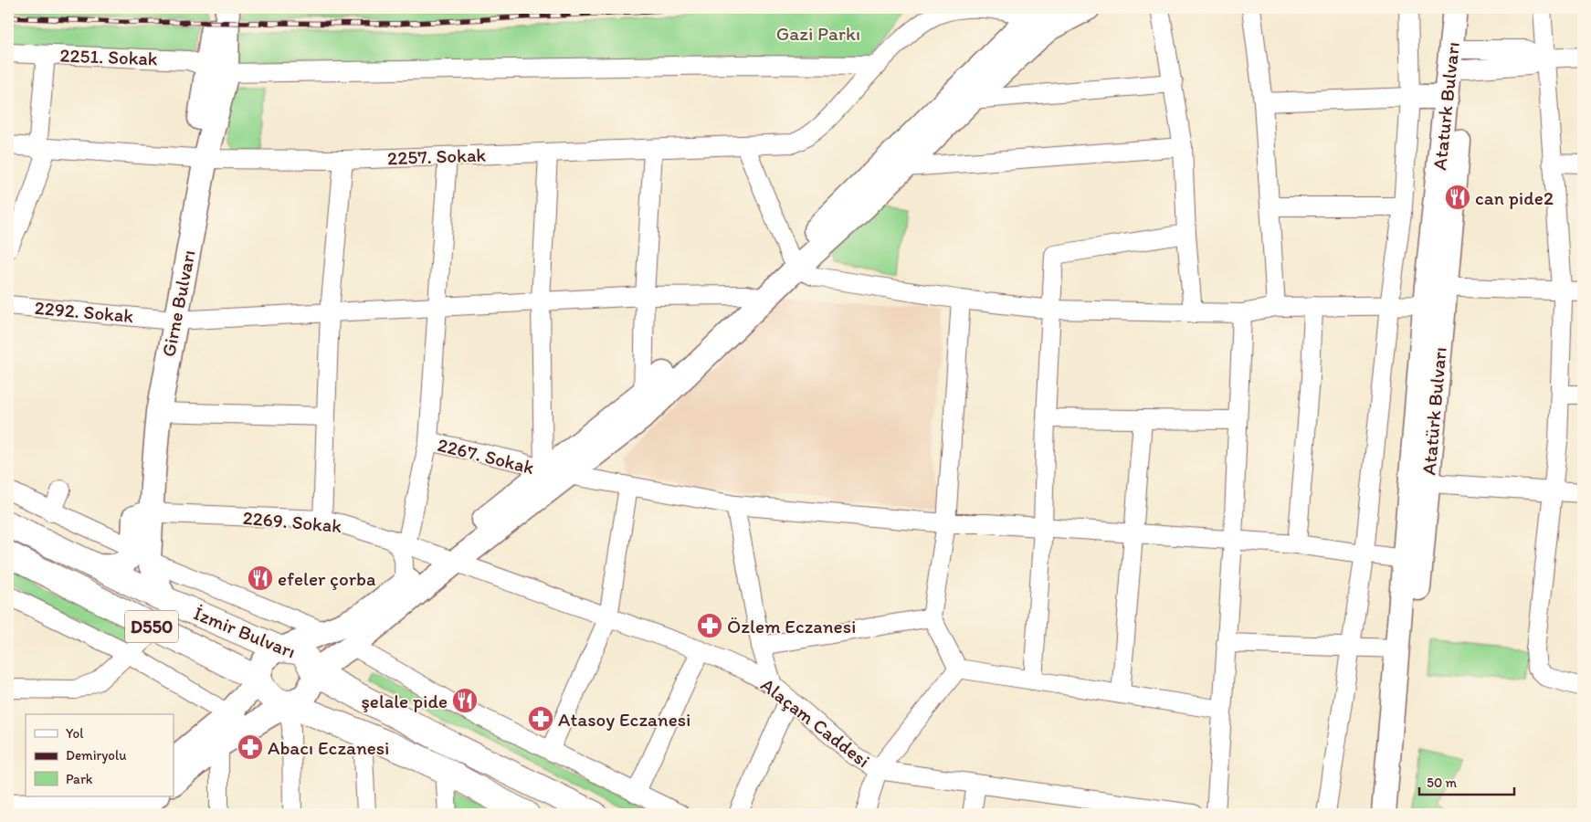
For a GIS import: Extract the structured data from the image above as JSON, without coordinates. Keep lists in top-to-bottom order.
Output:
{
  "streets": {
    "highway": ["D550", "İzmir Bulvarı"],
    "main road": ["Ataturk Bulvarı", "Girne Bulvarı", "Atatürk Bulvarı"],
    "street": [
      "2251. Sokak",
      "2257. Sokak",
      "2292. Sokak",
      "2267. Sokak",
      "2269. Sokak",
      "Alaçam Caddesi"
    ]
  },
  "crossings": [
    ["2251. Sokak", "2257. Sokak"],
    ["2251. Sokak", "Girne Bulvarı"],
    ["Ataturk Bulvarı", "Atatürk Bulvarı"],
    ["2257. Sokak", "Girne Bulvarı"],
    ["Girne Bulvarı", "2292. Sokak"],
    ["Girne Bulvarı", "2269. Sokak"],
    ["Girne Bulvarı", "İzmir Bulvarı"],
    ["Atatürk Bulvarı", "2267. Sokak"],
    ["2269. Sokak", "Alaçam Caddesi"]
  ],
  "parks": ["Gazi Parkı"],
  "places": {
    "restaurant": ["can pide2", "efeler çorba", "şelale pide"],
    "pharmacy": ["Özlem Eczanesi", "Atasoy Eczanesi", "Abacı Eczanesi"]
  },
  "legend": ["Yol", "Demiryolu", "Park"],
  "scale_bar": "50 m"
}
